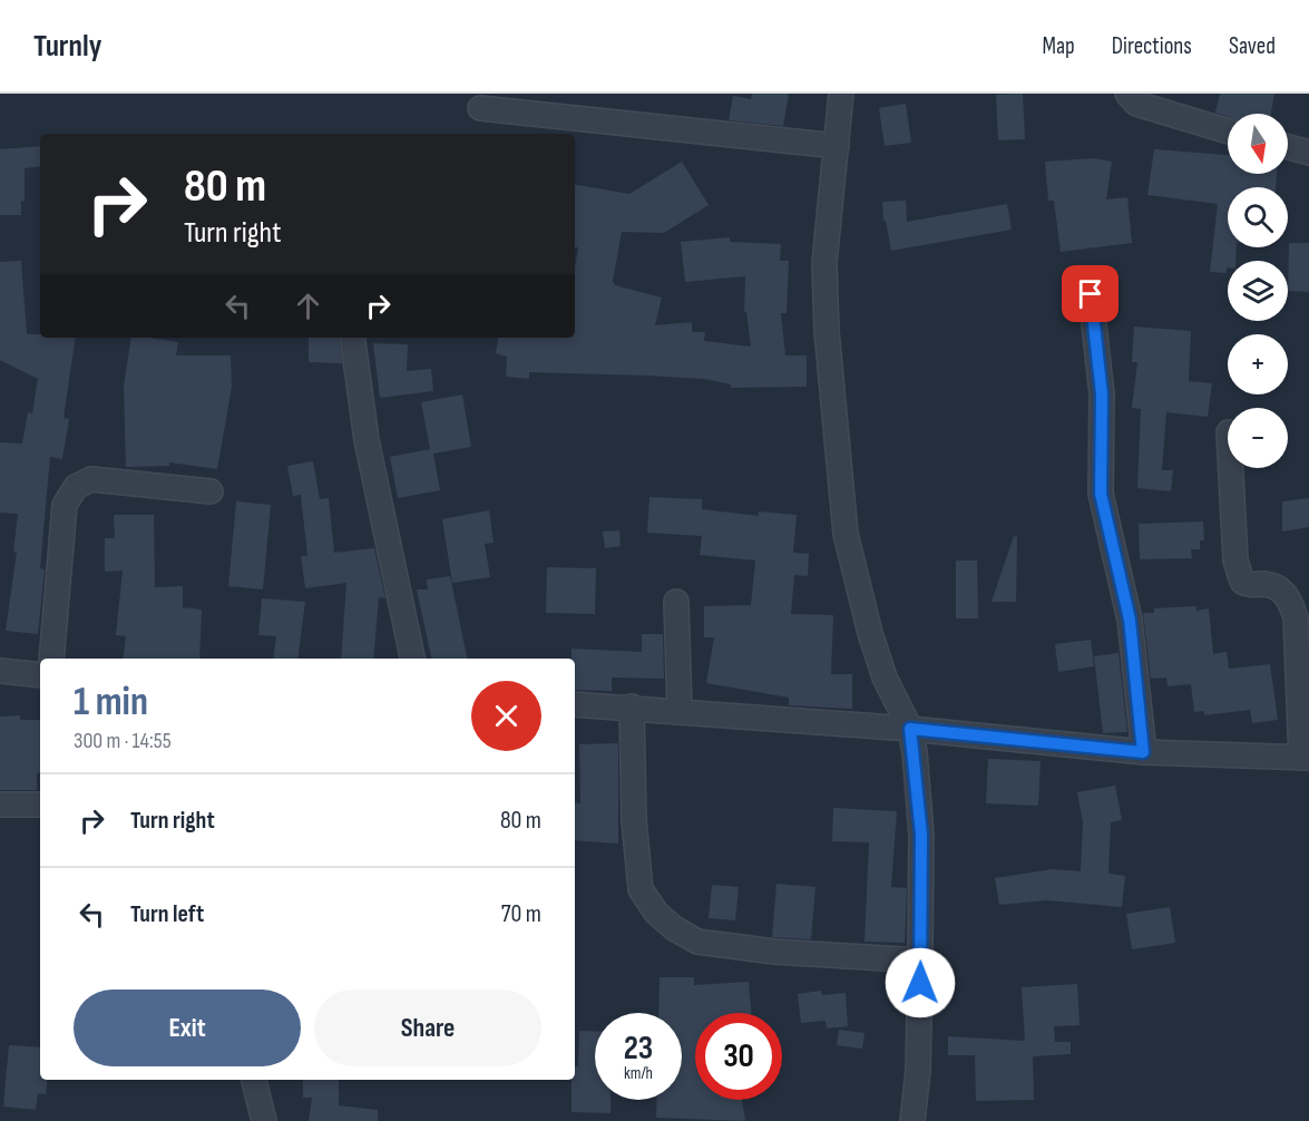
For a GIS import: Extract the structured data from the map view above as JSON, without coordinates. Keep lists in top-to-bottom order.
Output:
{
  "north": "bottom",
  "page": {
    "header": "Turnly",
    "nav": ["Map", "Directions", "Saved"],
    "map_buttons": ["+", "−"],
    "turn": ["80 m", "Turn right"],
    "heading": ["1 min", "300 m · 14:55"],
    "list": [
      {
        "name": "Turn right",
        "value": "80 m"
      },
      {
        "name": "Turn left",
        "value": "70 m"
      }
    ],
    "buttons": ["Exit", "Share"],
    "speed": "23 km/h",
    "limit": "30"
  }
}
